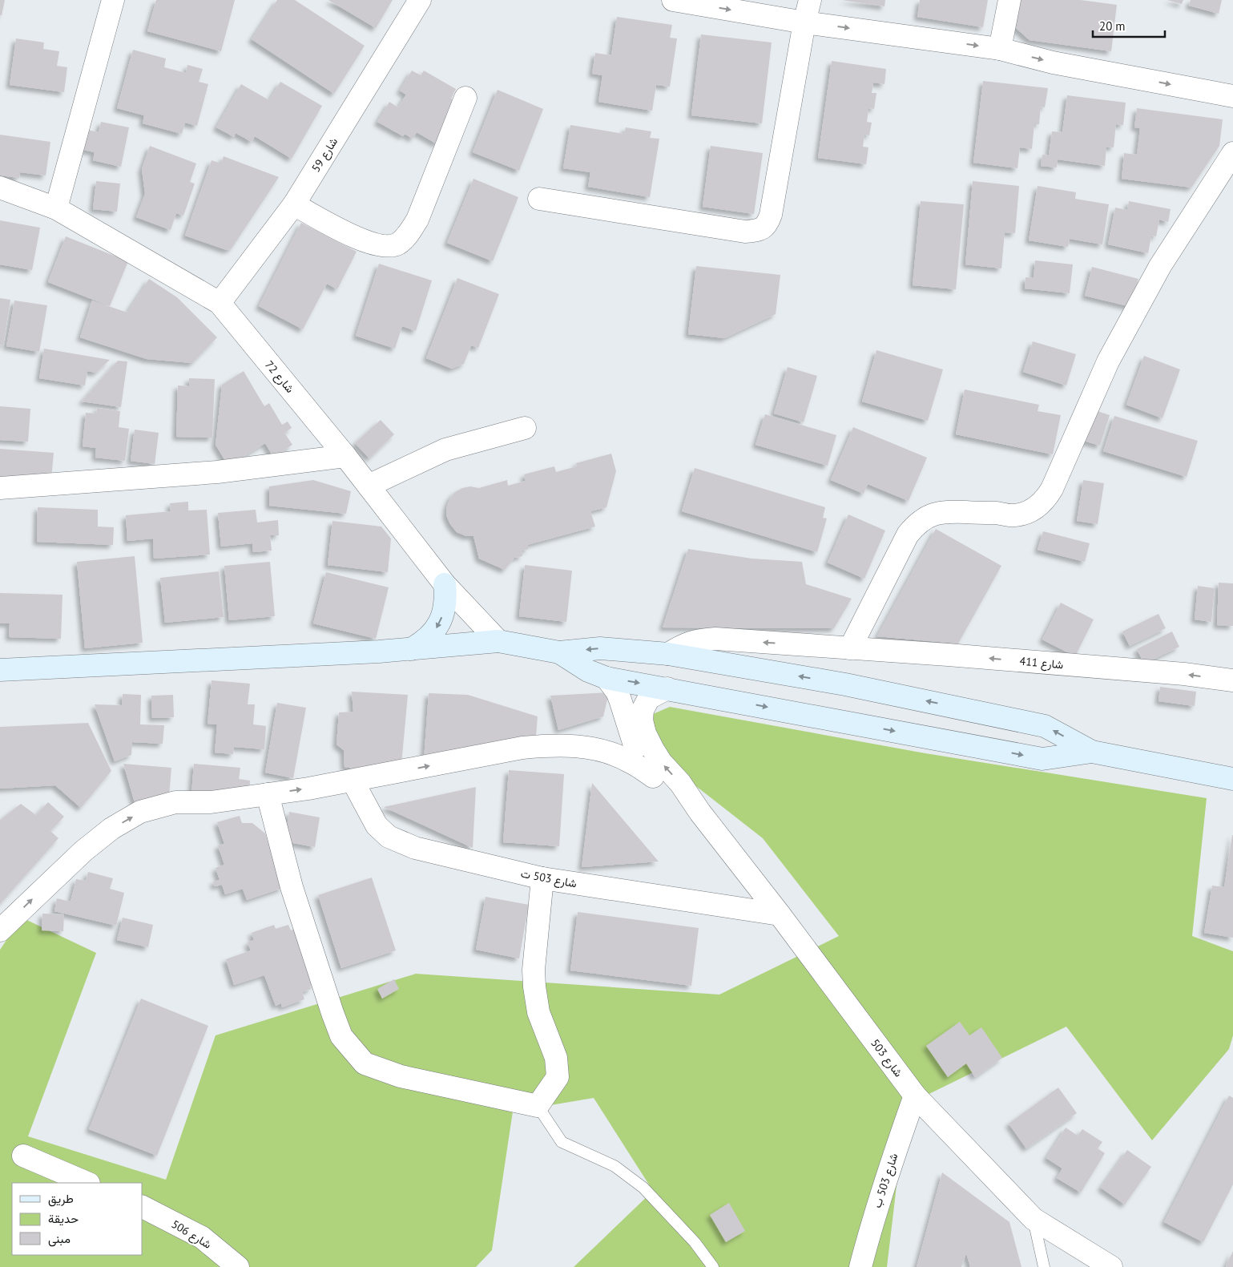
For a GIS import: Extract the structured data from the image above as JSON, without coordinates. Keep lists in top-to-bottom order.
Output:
{
  "streets": {
    "street": [
      "شارع 59",
      "شارع 72",
      "شارع 411",
      "شارع 503 ت",
      "شارع 503",
      "شارع 503 ب",
      "شارع 506"
    ]
  },
  "crossings": [
    ["شارع 59", "شارع 72"],
    ["شارع 503 ت", "شارع 503"],
    ["شارع 503", "شارع 503 ب"]
  ],
  "one_way": ["شارع 411"],
  "legend": ["طريق", "حديقة", "مبنى"],
  "scale_bar": "20 m"
}
